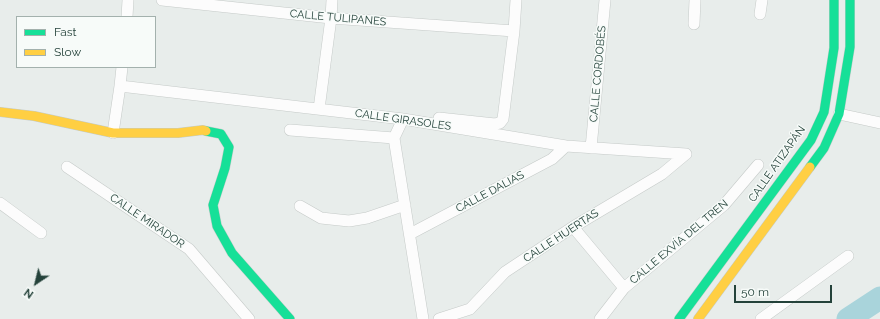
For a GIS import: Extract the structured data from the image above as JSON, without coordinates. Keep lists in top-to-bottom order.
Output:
{
  "streets": {
    "main road": ["CALLE ATIZAPÁN"],
    "street": [
      "CALLE TULIPANES",
      "CALLE CORDOBÉS",
      "CALLE GIRASOLES",
      "CALLE DALIAS",
      "CALLE MIRADOR",
      "CALLE HUERTAS",
      "CALLE EXVÍA DEL TREN"
    ]
  },
  "crossings": [
    ["CALLE CORDOBÉS", "CALLE GIRASOLES"],
    ["CALLE GIRASOLES", "CALLE DALIAS"],
    ["CALLE GIRASOLES", "CALLE HUERTAS"]
  ],
  "legend": ["Fast", "Slow"],
  "scale_bar": "50 m",
  "north": "bottom left"
}
